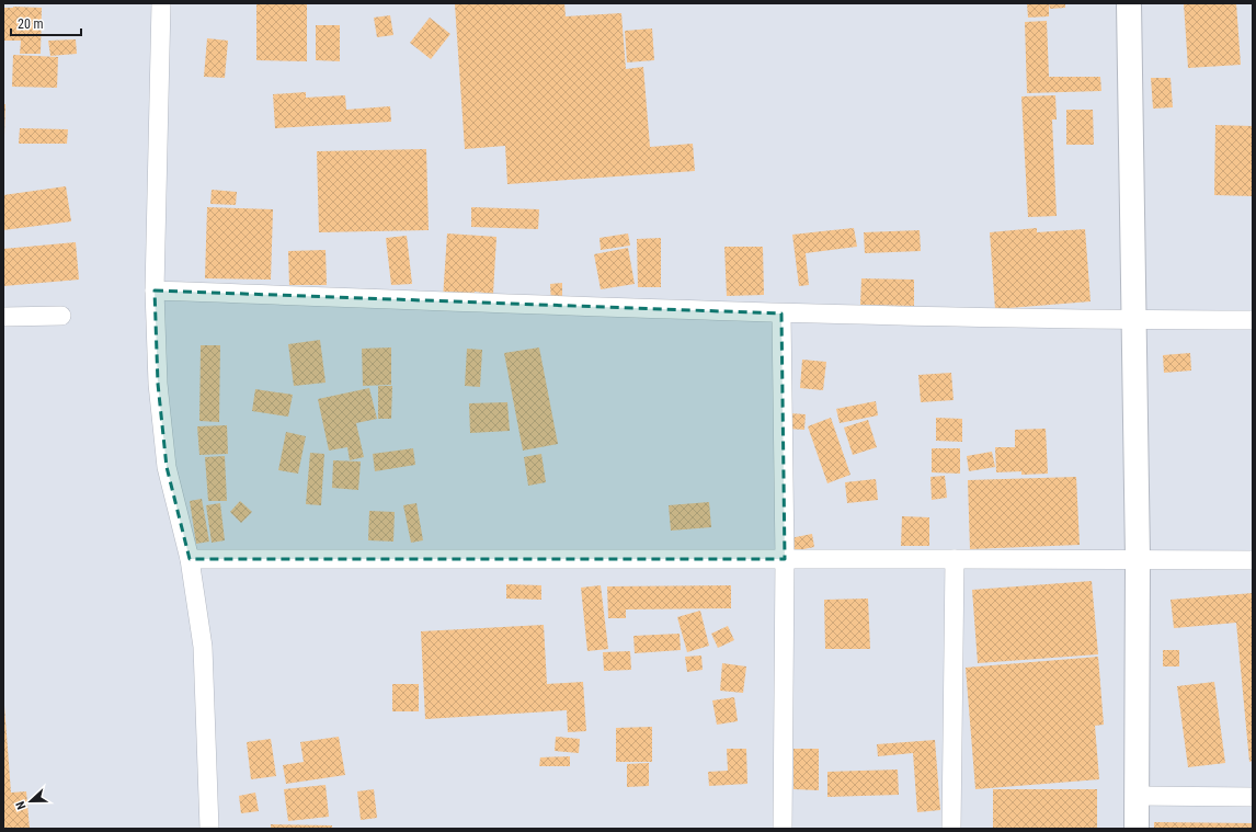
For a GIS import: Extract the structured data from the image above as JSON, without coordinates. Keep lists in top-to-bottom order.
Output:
{
  "scale_bar": "20 m",
  "north": "left"
}
